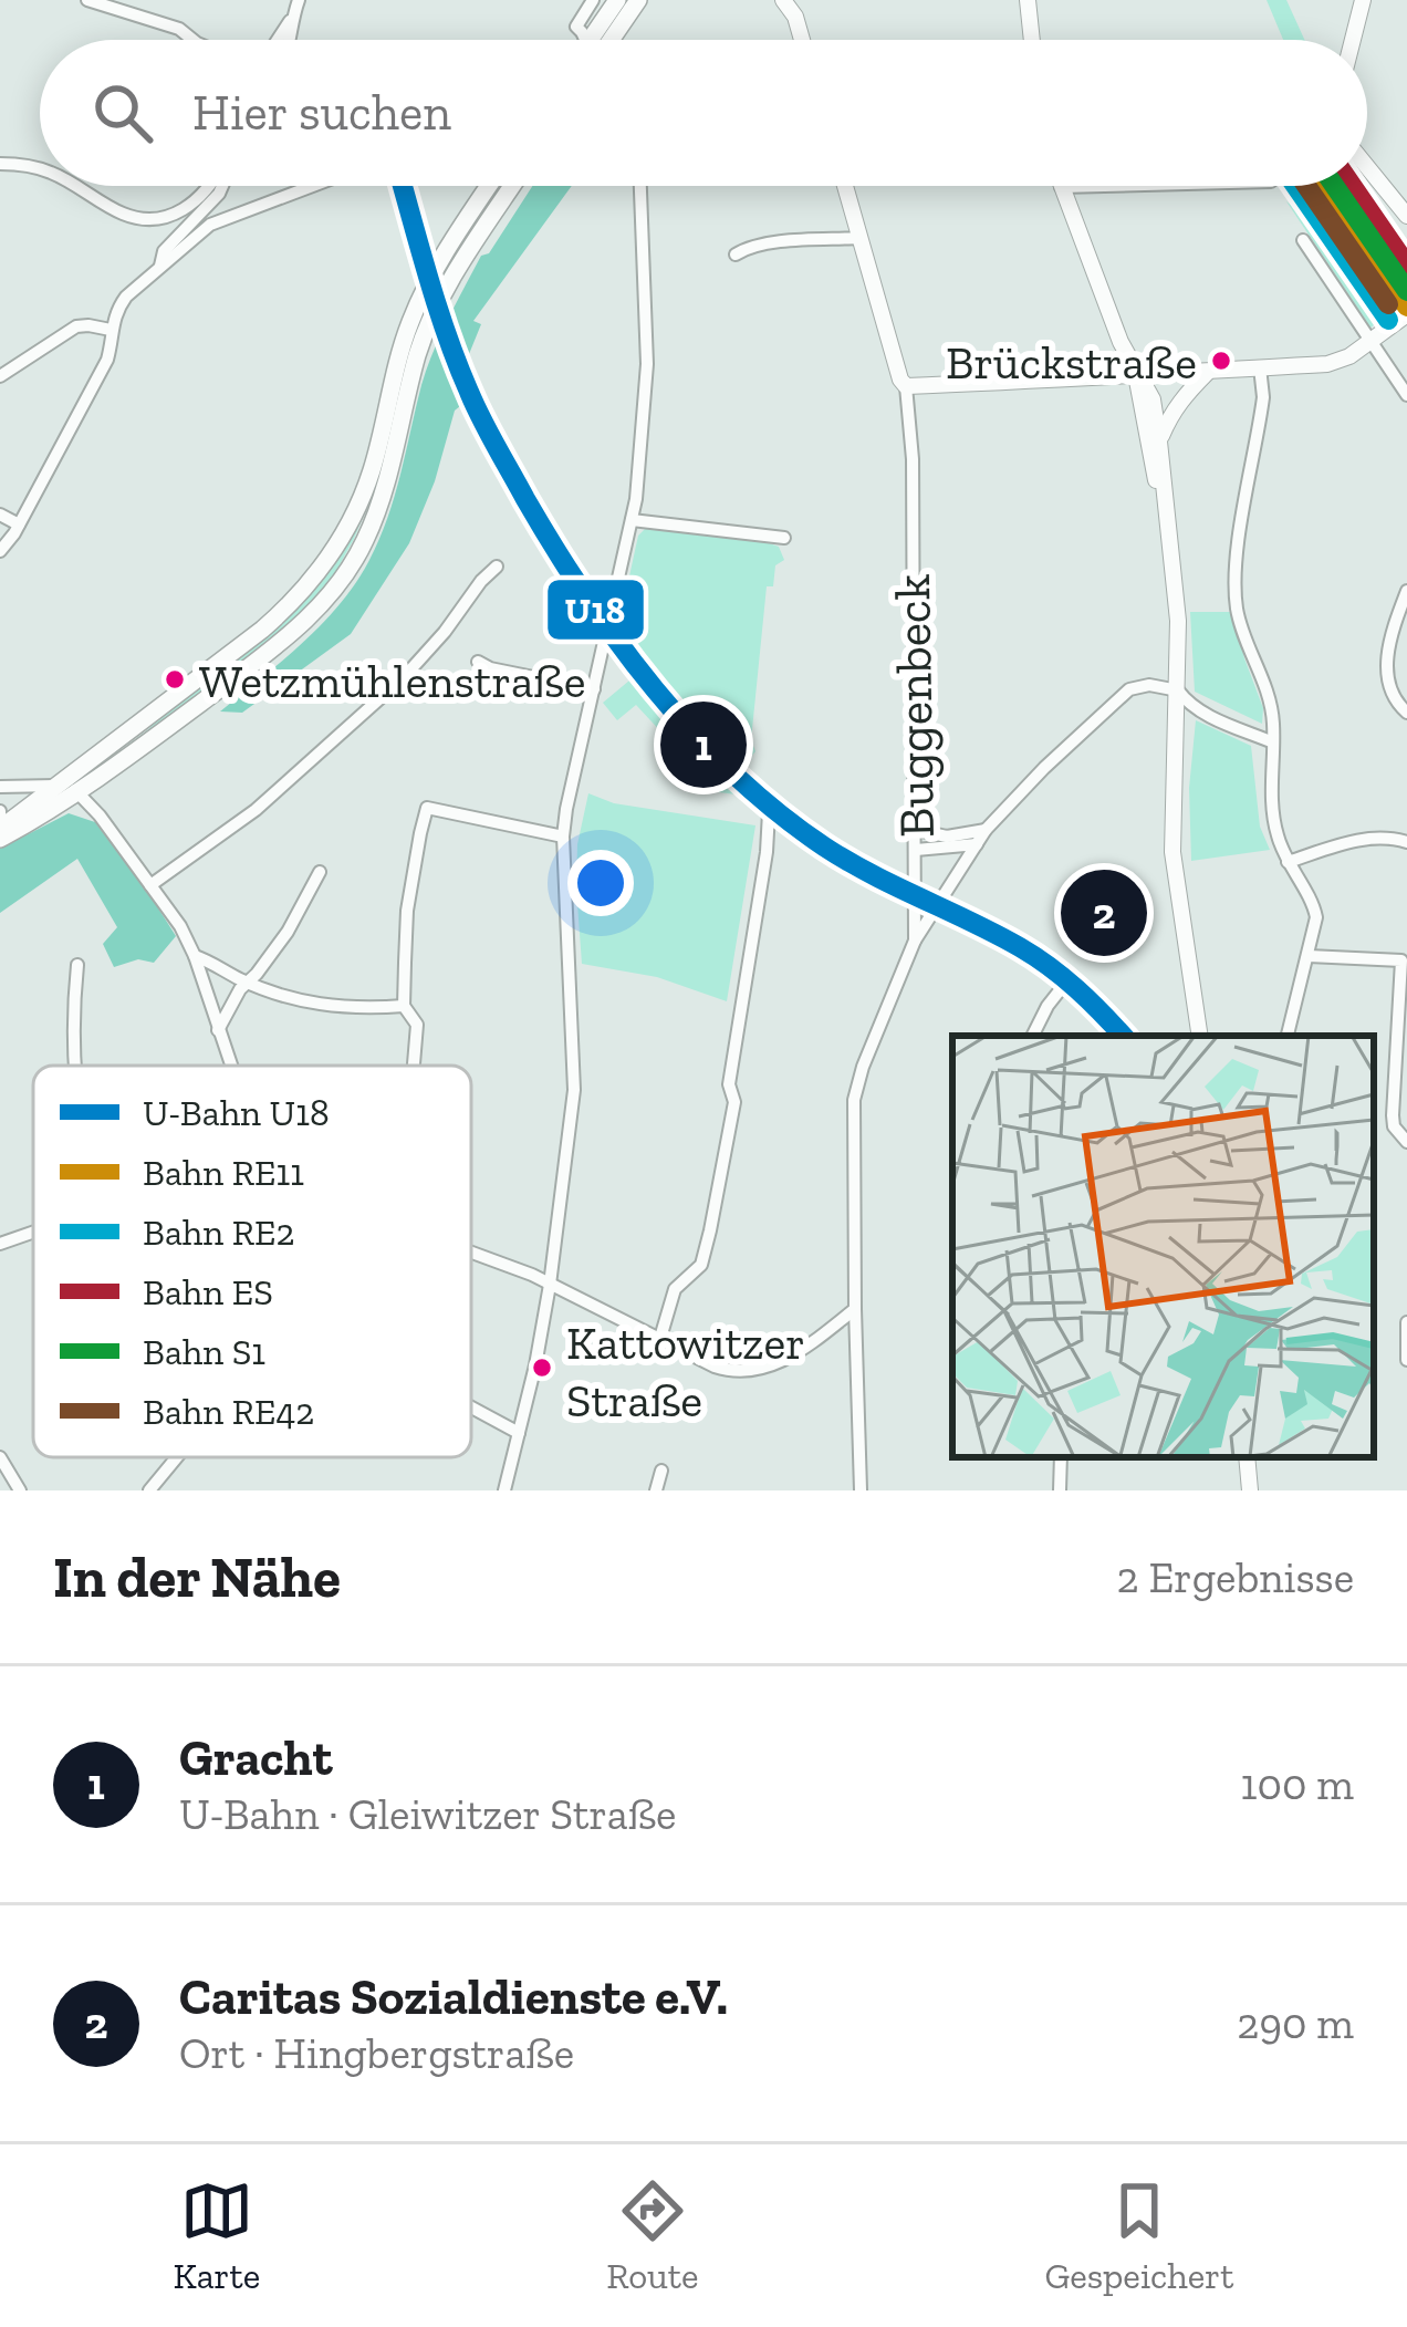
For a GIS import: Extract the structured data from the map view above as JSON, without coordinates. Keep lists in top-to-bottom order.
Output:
{
  "streets": {
    "street": ["Buggenbeck"]
  },
  "places": ["Brückstraße", "Wetzmühlenstraße", "Kattowitzer Straße"],
  "lines": [
    "metro line U18",
    "rail line RE11",
    "rail line RE2",
    "rail line ES",
    "rail line S1",
    "rail line RE42"
  ],
  "legend": [
    "U-Bahn U18",
    "Bahn RE11",
    "Bahn RE2",
    "Bahn ES",
    "Bahn S1",
    "Bahn RE42"
  ],
  "page": {
    "search": "Hier suchen",
    "pins": ["1", "2"],
    "heading": ["In der Nähe", "2 Ergebnisse"],
    "list": [
      {
        "mark": "1",
        "name": "Gracht",
        "note": "U-Bahn · Gleiwitzer Straße",
        "value": "100 m"
      },
      {
        "mark": "2",
        "name": "Caritas Sozialdienste e.V.",
        "note": "Ort · Hingbergstraße",
        "value": "290 m"
      }
    ],
    "nav": ["Karte", "Route", "Gespeichert"]
  }
}
